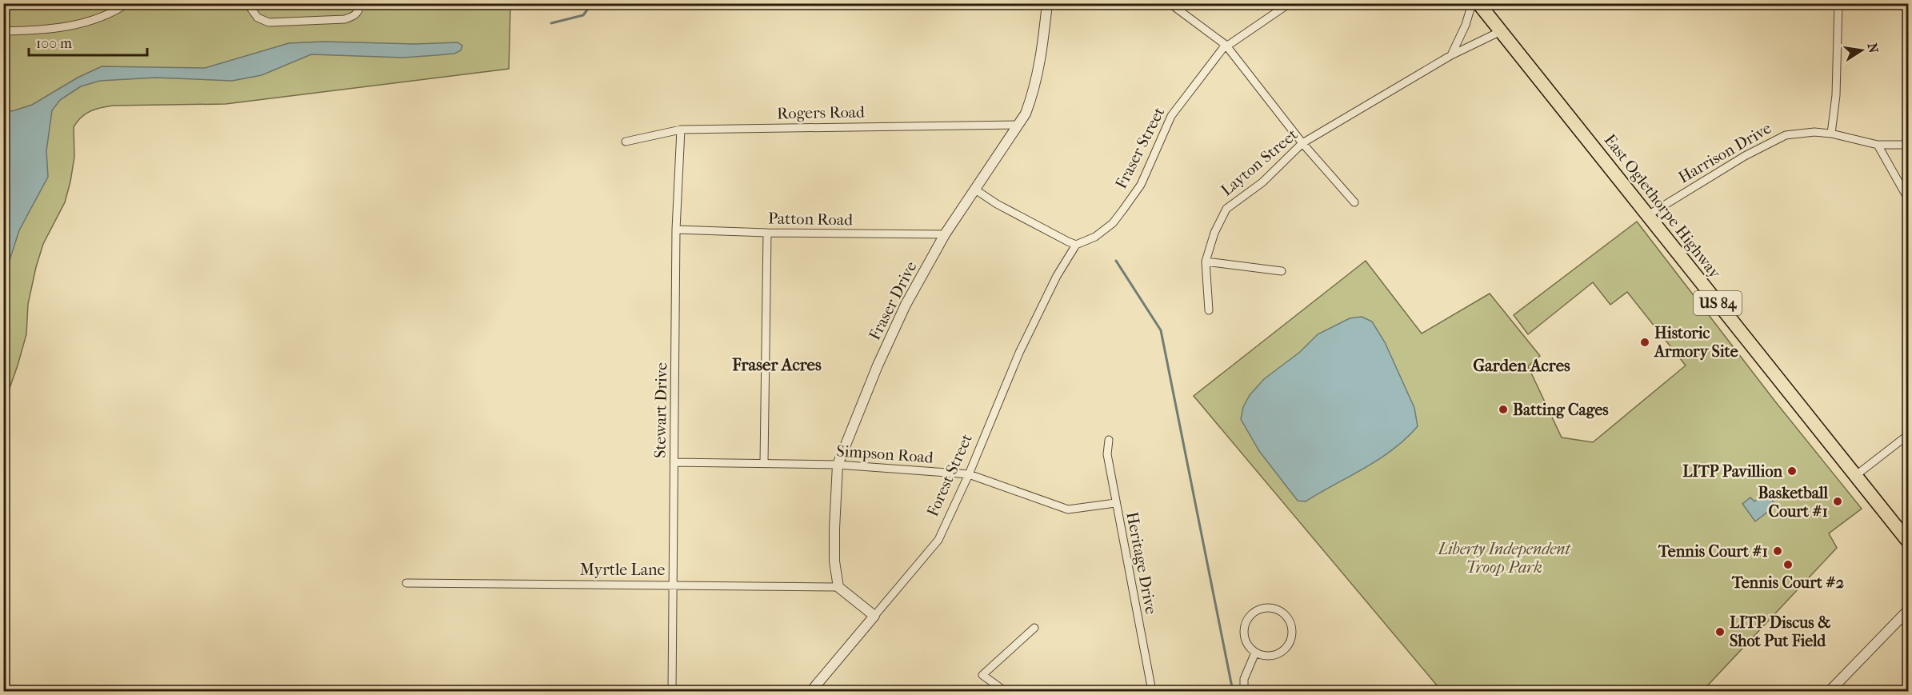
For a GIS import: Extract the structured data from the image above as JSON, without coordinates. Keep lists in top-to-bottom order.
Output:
{
  "streets": {
    "highway": ["East Oglethorpe Highway", "US 84"],
    "street": [
      "Rogers Road",
      "Fraser Street",
      "Harrison Drive",
      "Layton Street",
      "Patton Road",
      "Fraser Drive",
      "Stewart Drive",
      "Simpson Road",
      "Forest Street",
      "Heritage Drive",
      "Myrtle Lane"
    ]
  },
  "crossings": [
    ["Rogers Road", "Fraser Drive"],
    ["Rogers Road", "Stewart Drive"],
    ["Fraser Street", "Forest Street"],
    ["Harrison Drive", "East Oglethorpe Highway"],
    ["Layton Street", "East Oglethorpe Highway"],
    ["Patton Road", "Fraser Drive"],
    ["Patton Road", "Stewart Drive"],
    ["Fraser Drive", "Simpson Road"],
    ["Fraser Drive", "Myrtle Lane"],
    ["Stewart Drive", "Simpson Road"],
    ["Stewart Drive", "Myrtle Lane"],
    ["Simpson Road", "Forest Street"],
    ["Simpson Road", "Heritage Drive"]
  ],
  "districts": ["Fraser Acres", "Garden Acres"],
  "parks": ["Liberty Independent Troop Park"],
  "places": [
    "Historic Armory Site",
    "Batting Cages",
    "LITP Pavillion",
    "Basketball Court #1",
    "Tennis Court #1",
    "Tennis Court #2",
    "LITP Discus & Shot Put Field"
  ],
  "scale_bar": "100 m",
  "north": "right"
}
